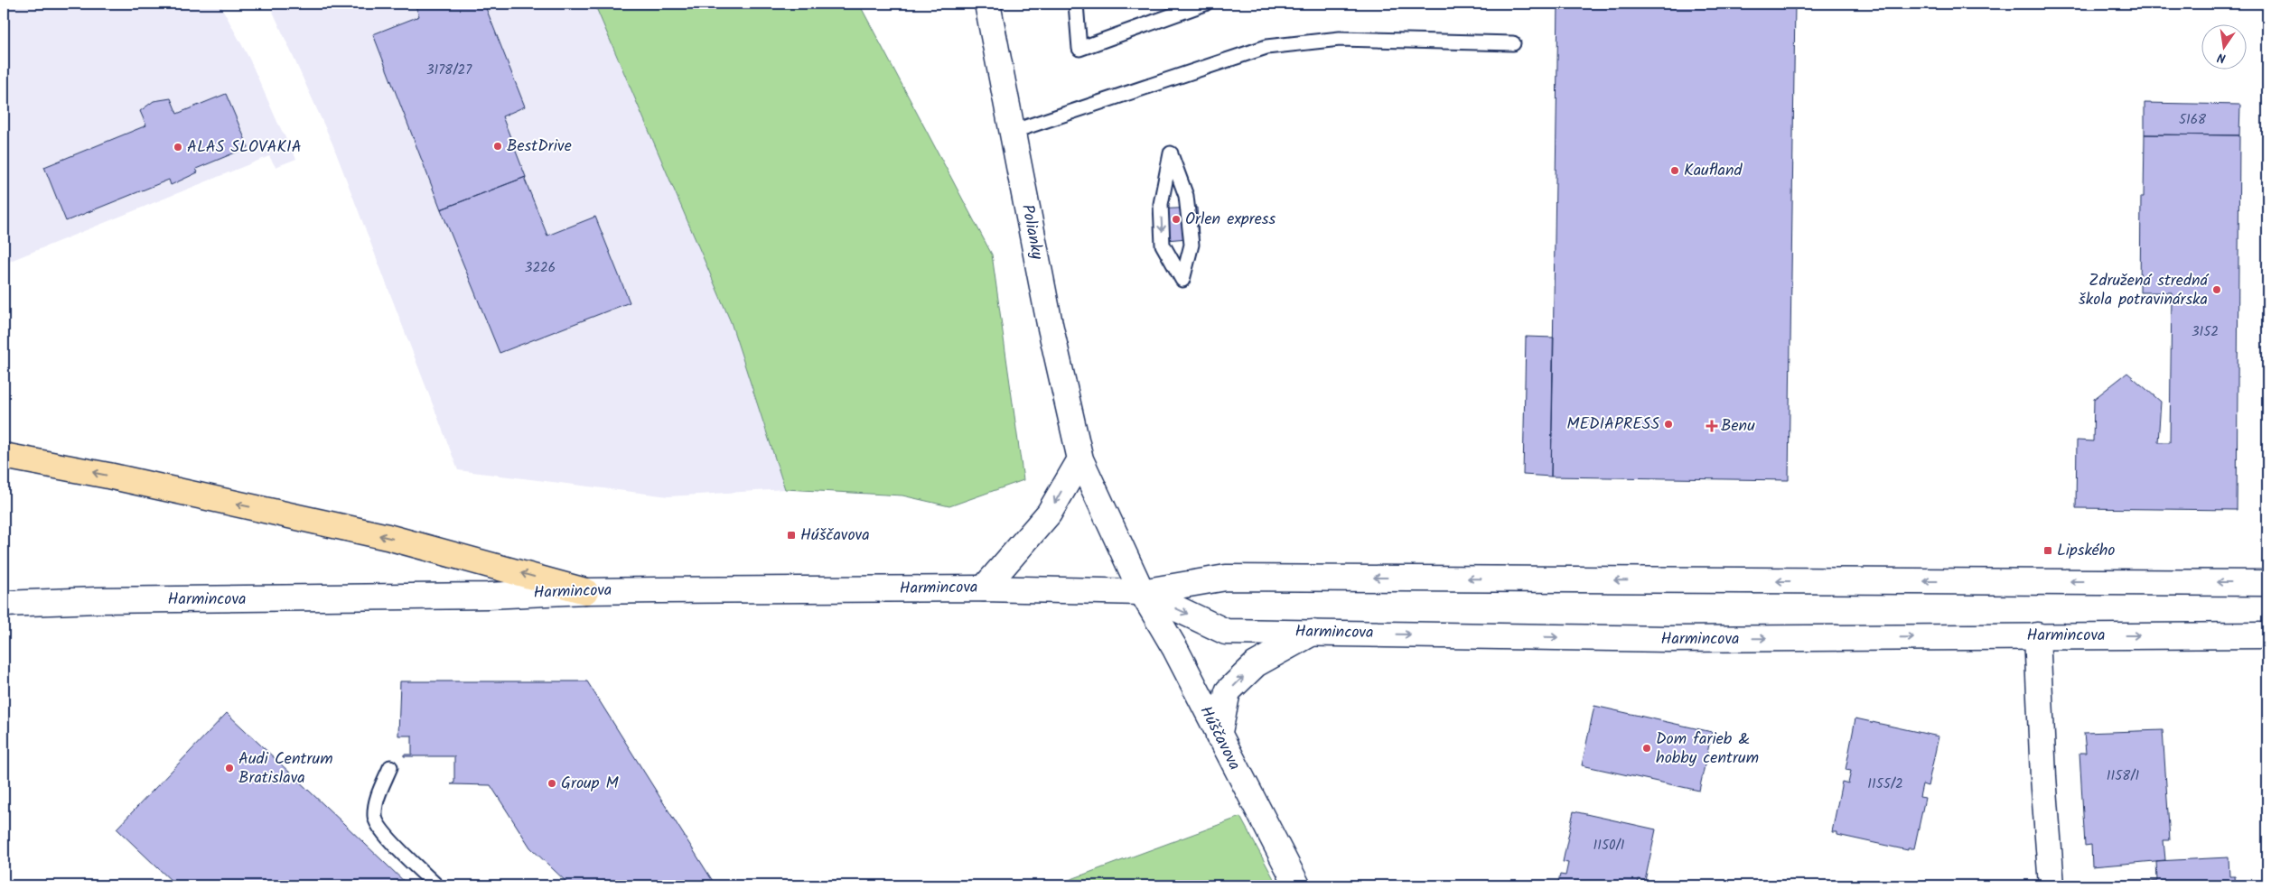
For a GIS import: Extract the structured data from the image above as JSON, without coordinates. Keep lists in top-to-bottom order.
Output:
{
  "streets": {
    "street": ["Polianky", "Harmincova", "Húščavova"]
  },
  "crossings": [
    ["Polianky", "Harmincova"],
    ["Polianky", "Húščavova"],
    ["Harmincova", "Húščavova"]
  ],
  "places": {
    "other": [
      "BestDrive",
      "ALAS SLOVAKIA",
      "Kaufland",
      "Orlen express",
      "Združená stredná škola potravinárska",
      "MEDIAPRESS",
      "Dom farieb & hobby centrum",
      "Audi Centrum Bratislava",
      "Group M"
    ],
    "health": ["Benu"],
    "transit": ["Húščavova", "Lipského"]
  },
  "house_numbers": [
    "3178/27",
    "5168",
    "3226",
    "3152",
    "1158/1",
    "1155/2",
    "1150/1"
  ],
  "north": "bottom"
}
